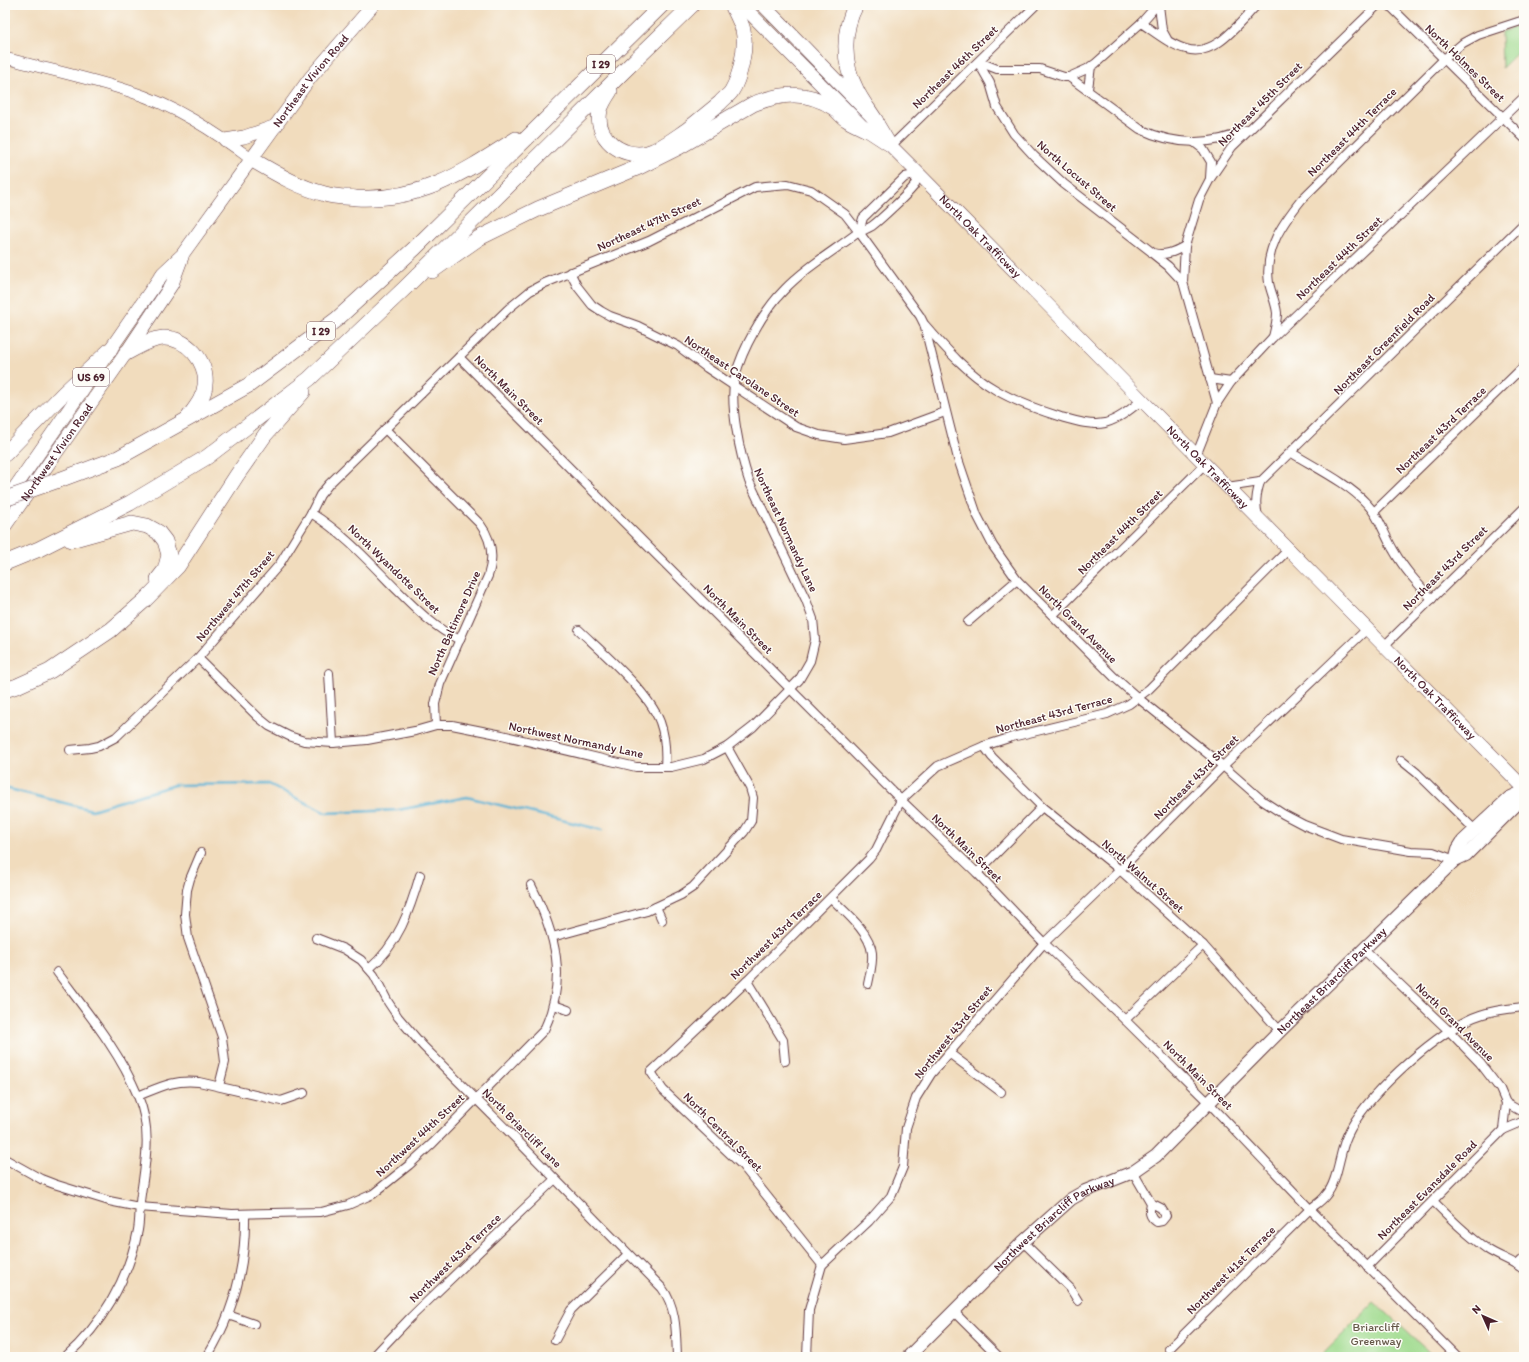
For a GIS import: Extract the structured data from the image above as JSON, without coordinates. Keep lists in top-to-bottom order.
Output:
{
  "streets": {
    "highway": ["I 29"],
    "main road": [
      "Northeast Vivion Road",
      "North Oak Trafficway",
      "US 69",
      "Northwest Vivion Road",
      "Northeast Briarcliff Parkway",
      "Northwest Briarcliff Parkway"
    ],
    "street": [
      "North Holmes Street",
      "Northeast 46th Street",
      "Northeast 45th Street",
      "Northeast 44th Terrace",
      "North Locust Street",
      "Northeast 47th Street",
      "Northeast 44th Street",
      "Northeast Greenfield Road",
      "Northeast Carolane Street",
      "North Main Street",
      "Northeast 43rd Terrace",
      "Northeast Normandy Lane",
      "Northeast 43rd Street",
      "North Wyandotte Street",
      "Northwest 47th Street",
      "North Baltimore Drive",
      "North Grand Avenue",
      "Northwest Normandy Lane",
      "North Walnut Street",
      "Northwest 43rd Terrace",
      "Northwest 43rd Street",
      "North Briarcliff Lane",
      "North Central Street",
      "Northwest 44th Street",
      "Northeast Evansdale Road",
      "Northwest 41st Terrace"
    ]
  },
  "crossings": [
    ["North Holmes Street", "Northeast 44th Terrace"],
    ["North Holmes Street", "Northeast 44th Street"],
    ["Northeast 46th Street", "North Locust Street"],
    ["Northeast 46th Street", "North Oak Trafficway"],
    ["Northeast Vivion Road", "Northwest Vivion Road"],
    ["Northeast 45th Street", "North Locust Street"],
    ["Northeast 45th Street", "Northeast 44th Street"],
    ["Northeast 44th Terrace", "Northeast 44th Street"],
    ["Northeast 47th Street", "Northeast Carolane Street"],
    ["Northeast 47th Street", "North Main Street"],
    ["Northeast 47th Street", "Northeast Normandy Lane"],
    ["Northeast 47th Street", "Northwest 47th Street"],
    ["Northeast 47th Street", "North Grand Avenue"],
    ["North Oak Trafficway", "Northeast 44th Street"],
    ["North Oak Trafficway", "Northeast 43rd Terrace"],
    ["North Oak Trafficway", "Northeast Normandy Lane"],
    ["North Oak Trafficway", "Northeast 43rd Street"],
    ["North Oak Trafficway", "Northeast Briarcliff Parkway"],
    ["Northeast 44th Street", "North Grand Avenue"],
    ["Northeast Carolane Street", "Northeast Normandy Lane"],
    ["Northeast Carolane Street", "North Grand Avenue"],
    ["North Main Street", "Northeast 43rd Terrace"],
    ["North Main Street", "Northeast Normandy Lane"],
    ["North Main Street", "Northeast 43rd Street"],
    ["North Main Street", "Northwest 47th Street"],
    ["North Main Street", "Northwest Normandy Lane"],
    ["North Main Street", "Northwest 43rd Terrace"],
    ["North Main Street", "Northeast Briarcliff Parkway"],
    ["North Main Street", "Northwest 43rd Street"],
    ["North Main Street", "Northeast Evansdale Road"],
    ["North Main Street", "Northwest Briarcliff Parkway"],
    ["North Main Street", "Northwest 41st Terrace"],
    ["Northeast 43rd Terrace", "North Grand Avenue"],
    ["Northeast 43rd Terrace", "North Walnut Street"],
    ["Northeast 43rd Terrace", "Northwest 43rd Terrace"],
    ["Northeast Normandy Lane", "North Grand Avenue"],
    ["Northeast Normandy Lane", "Northwest Normandy Lane"],
    ["Northeast 43rd Street", "North Grand Avenue"],
    ["Northeast 43rd Street", "North Walnut Street"],
    ["Northeast 43rd Street", "Northwest 43rd Street"],
    ["North Wyandotte Street", "Northwest 47th Street"],
    ["North Wyandotte Street", "North Baltimore Drive"],
    ["Northwest 47th Street", "North Baltimore Drive"],
    ["Northwest 47th Street", "Northwest Normandy Lane"],
    ["North Baltimore Drive", "Northwest Normandy Lane"],
    ["North Grand Avenue", "Northeast Briarcliff Parkway"],
    ["North Grand Avenue", "Northwest 41st Terrace"],
    ["North Walnut Street", "Northeast Briarcliff Parkway"],
    ["Northwest 43rd Terrace", "North Briarcliff Lane"],
    ["Northwest 43rd Terrace", "North Central Street"],
    ["Northeast Briarcliff Parkway", "Northwest Briarcliff Parkway"],
    ["Northwest 43rd Street", "North Central Street"],
    ["North Briarcliff Lane", "Northwest 44th Street"]
  ],
  "parks": ["Briarcliff Greenway"],
  "north": "top left"
}
